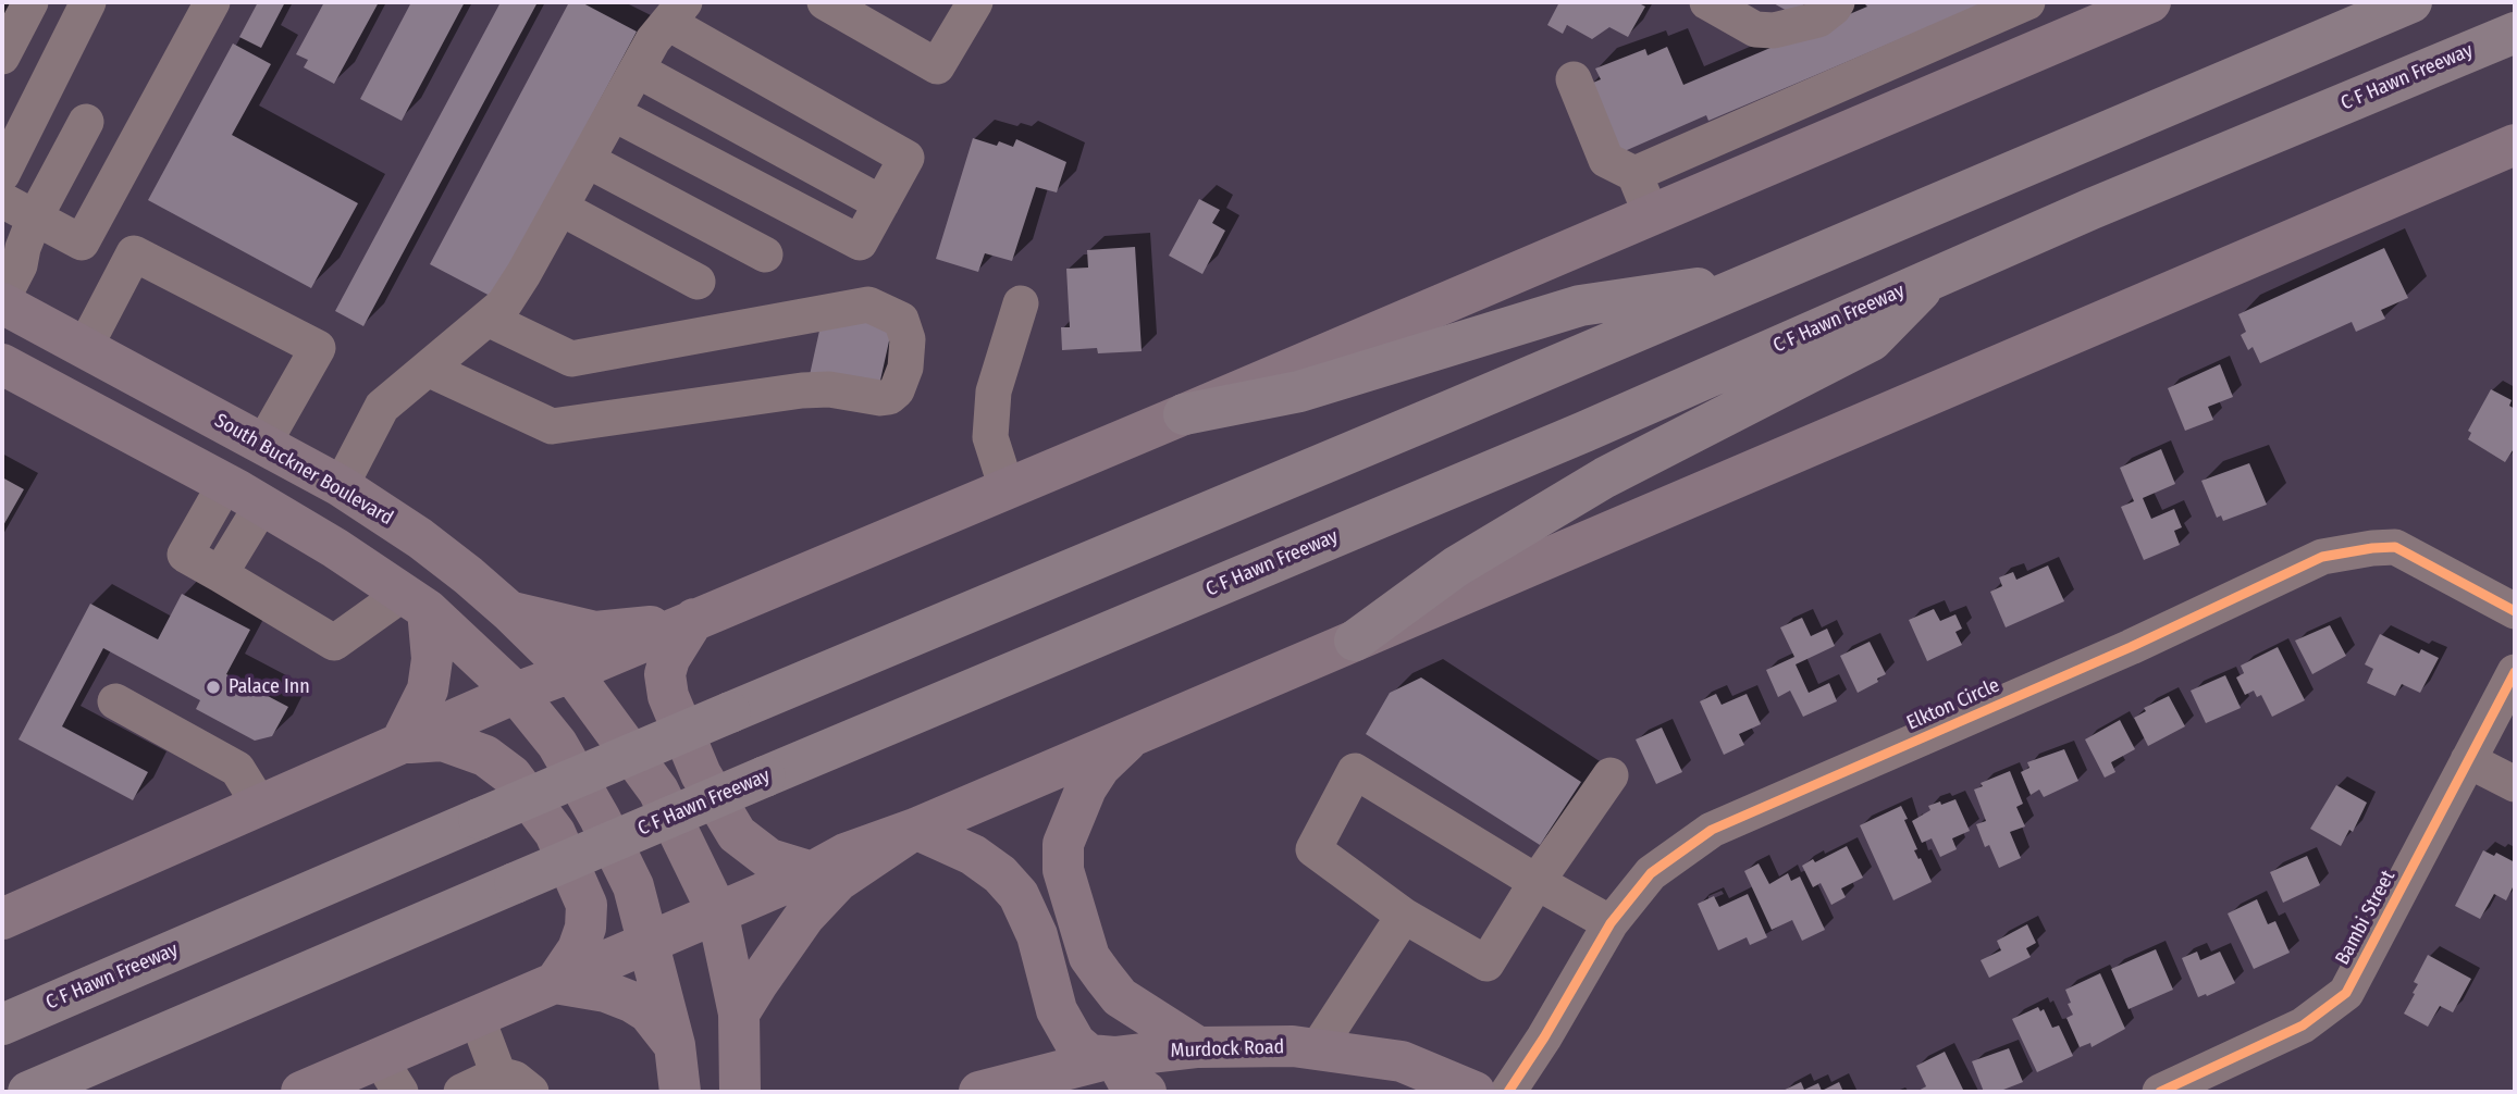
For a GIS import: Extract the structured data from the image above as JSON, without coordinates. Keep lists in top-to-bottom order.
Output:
{
  "streets": {
    "highway": ["C F Hawn Freeway"],
    "main road": ["South Buckner Boulevard", "Murdock Road"],
    "street": ["Elkton Circle", "Bambi Street"]
  },
  "places": ["Palace Inn"]
}
